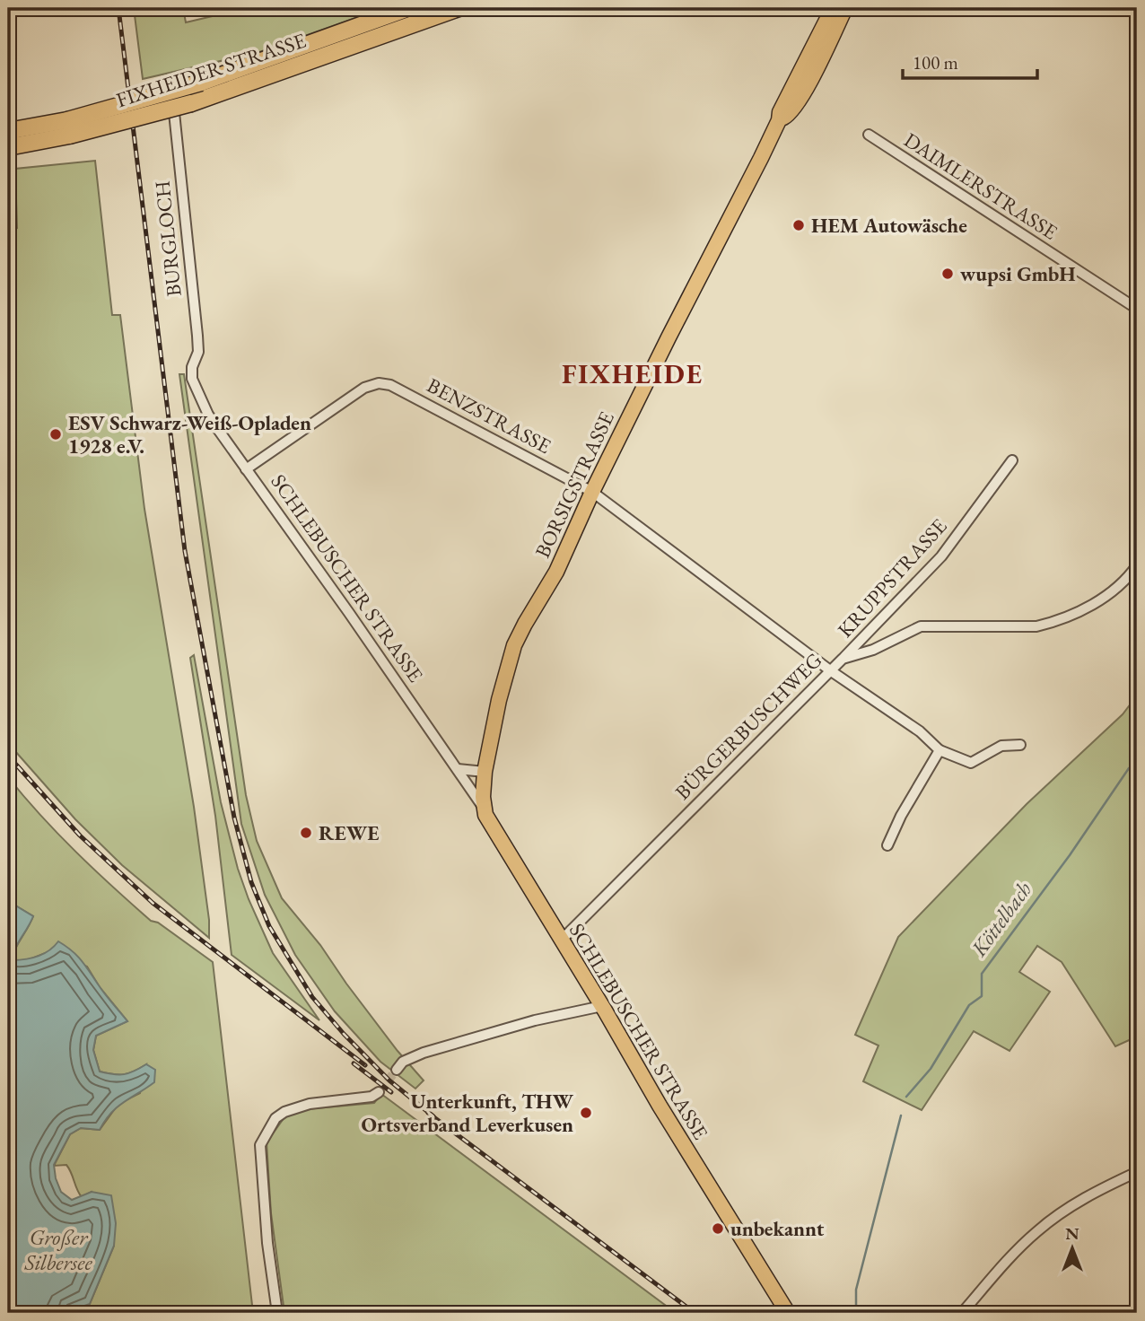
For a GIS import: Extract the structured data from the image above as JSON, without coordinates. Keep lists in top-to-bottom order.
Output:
{
  "streets": {
    "highway": ["FIXHEIDER STRASSE"],
    "main road": ["BORSIGSTRASSE", "SCHLEBUSCHER STRASSE"],
    "street": [
      "DAIMLERSTRASSE",
      "BURGLOCH",
      "BENZSTRASSE",
      "KRUPPSTRASSE",
      "BÜRGERBUSCHWEG"
    ]
  },
  "crossings": [
    ["BURGLOCH", "SCHLEBUSCHER STRASSE"],
    ["BENZSTRASSE", "BORSIGSTRASSE"],
    ["BENZSTRASSE", "SCHLEBUSCHER STRASSE"],
    ["BENZSTRASSE", "BÜRGERBUSCHWEG"],
    ["BORSIGSTRASSE", "SCHLEBUSCHER STRASSE"],
    ["SCHLEBUSCHER STRASSE", "BÜRGERBUSCHWEG"],
    ["KRUPPSTRASSE", "BÜRGERBUSCHWEG"]
  ],
  "districts": ["FIXHEIDE"],
  "water": ["Köttelbach", "Großer Silbersee"],
  "places": [
    "HEM Autowäsche",
    "wupsi GmbH",
    "ESV Schwarz-Weiß-Opladen 1928 e.V.",
    "REWE",
    "Unterkunft, THW Ortsverband Leverkusen",
    "unbekannt"
  ],
  "scale_bar": "100 m",
  "north": "top"
}
